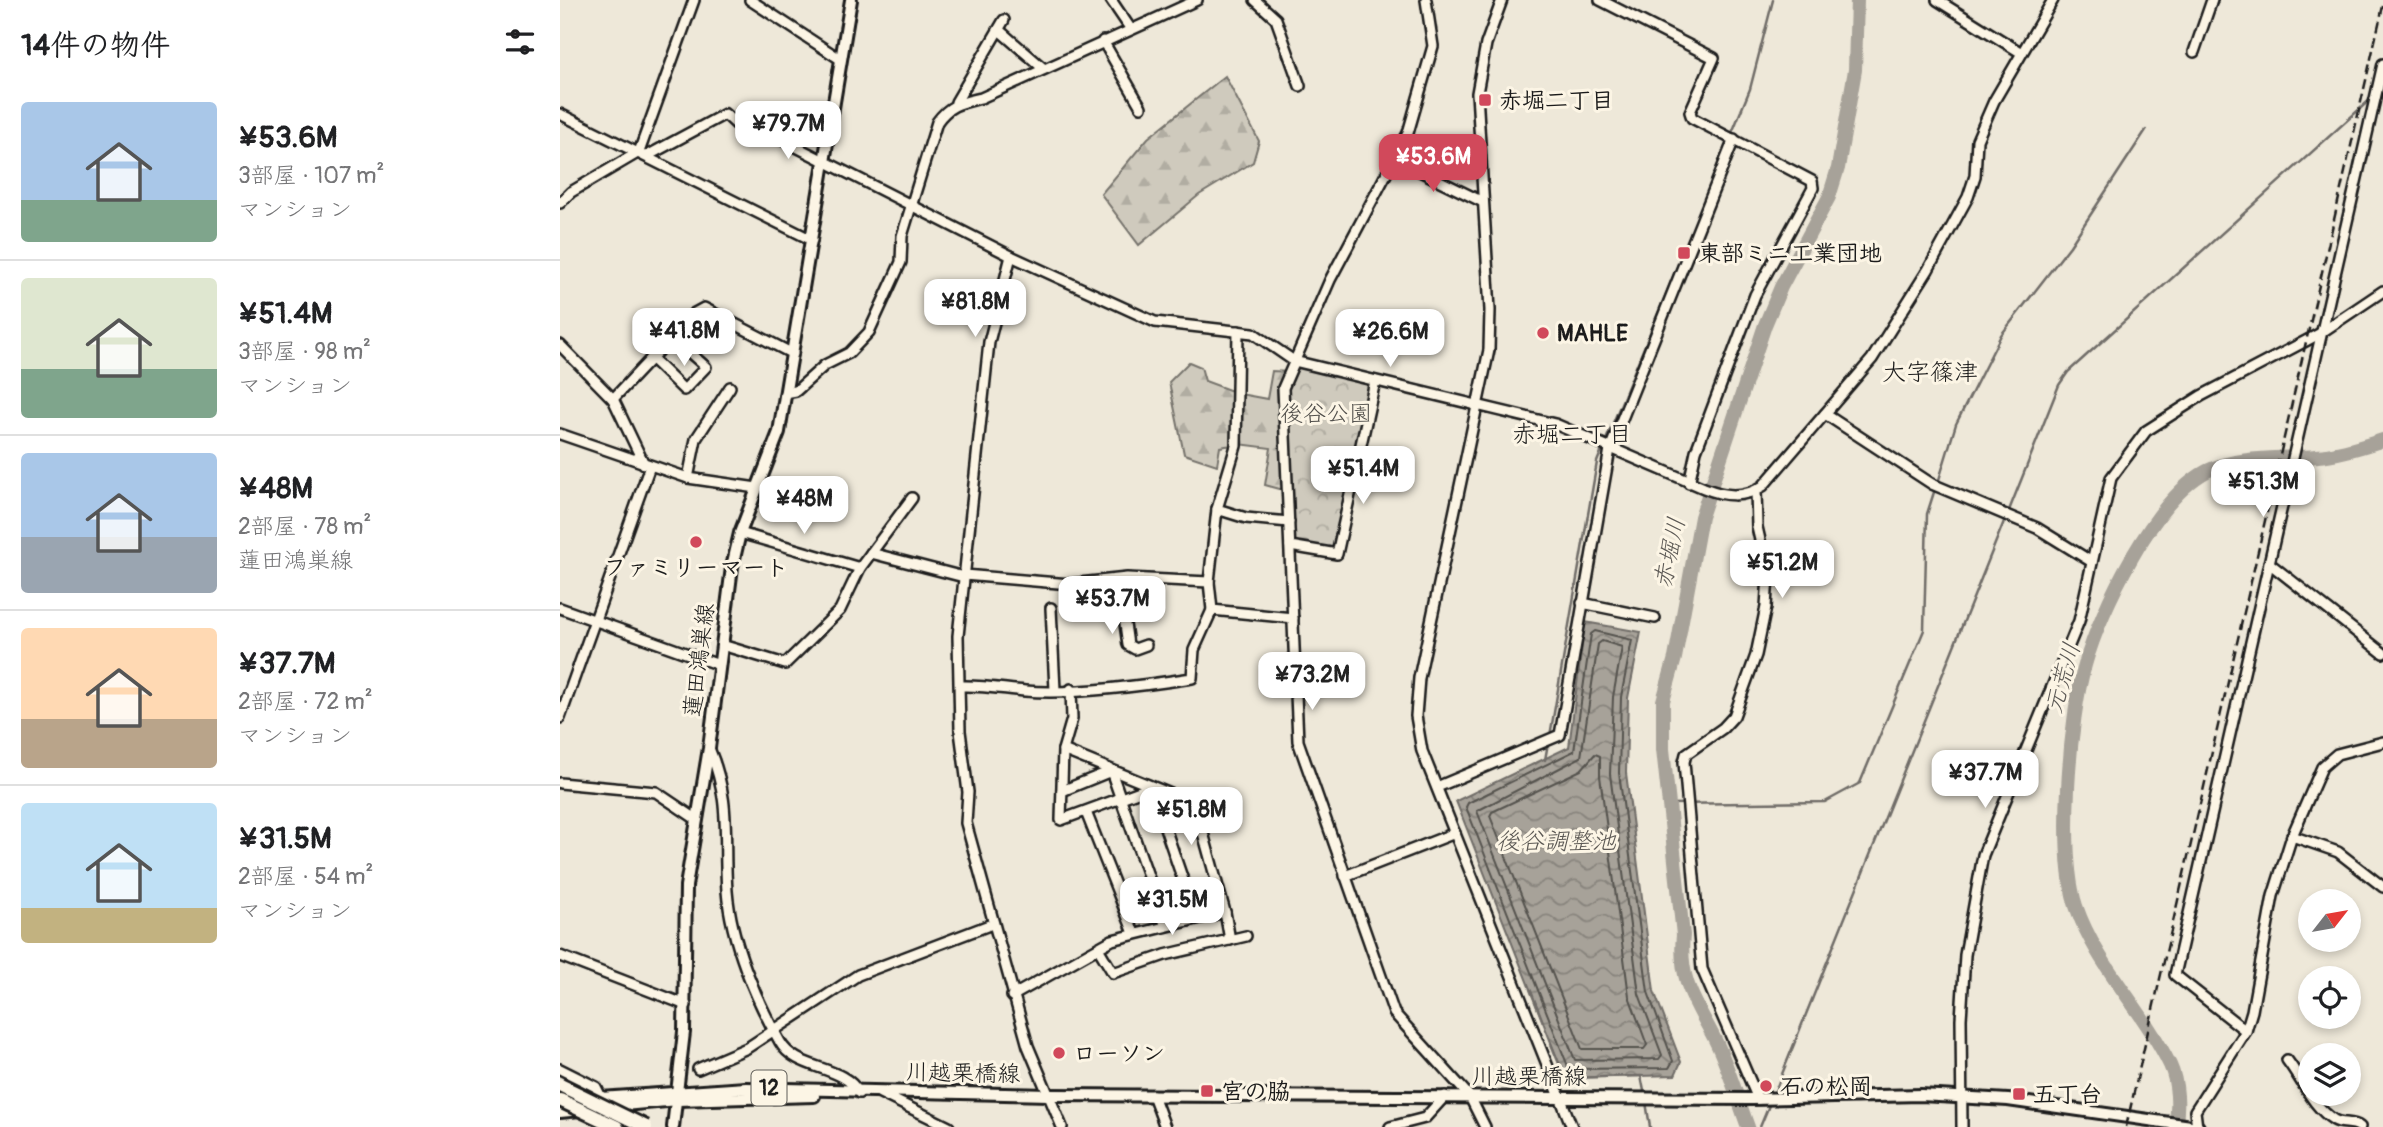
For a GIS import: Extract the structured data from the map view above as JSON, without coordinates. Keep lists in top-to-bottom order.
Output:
{
  "streets": {
    "main road": ["蓮田鴻巣線", "川越栗橋線", "12"]
  },
  "crossings": [
    ["蓮田鴻巣線", "川越栗橋線"]
  ],
  "districts": ["大字篠津", "赤堀二丁目"],
  "water": ["赤堀川", "元荒川", "後谷調整池"],
  "parks": ["後谷公園"],
  "places": {
    "transit": [
      "赤堀二丁目",
      "東部ミニ工業団地",
      "宮の脇",
      "五丁台"
    ],
    "other": [
      "MAHLE",
      "ファミリーマート",
      "ローソン",
      "石の松岡"
    ]
  },
  "north": "top right",
  "page": {
    "heading": "14件の物件",
    "list": [
      {
        "name": "¥53.6M",
        "note": "3部屋 · 107 m² · マンション"
      },
      {
        "name": "¥51.4M",
        "note": "3部屋 · 98 m² · マンション"
      },
      {
        "name": "¥48M",
        "note": "2部屋 · 78 m² · 蓮田鴻巣線"
      },
      {
        "name": "¥37.7M",
        "note": "2部屋 · 72 m² · マンション"
      },
      {
        "name": "¥31.5M",
        "note": "2部屋 · 54 m² · マンション"
      }
    ],
    "price": [
      "¥79.7M",
      "¥53.6M",
      "¥81.8M",
      "¥41.8M",
      "¥26.6M",
      "¥51.4M",
      "¥51.3M",
      "¥48M",
      "¥51.2M",
      "¥53.7M",
      "¥73.2M",
      "¥37.7M",
      "¥51.8M",
      "¥31.5M"
    ]
  }
}
